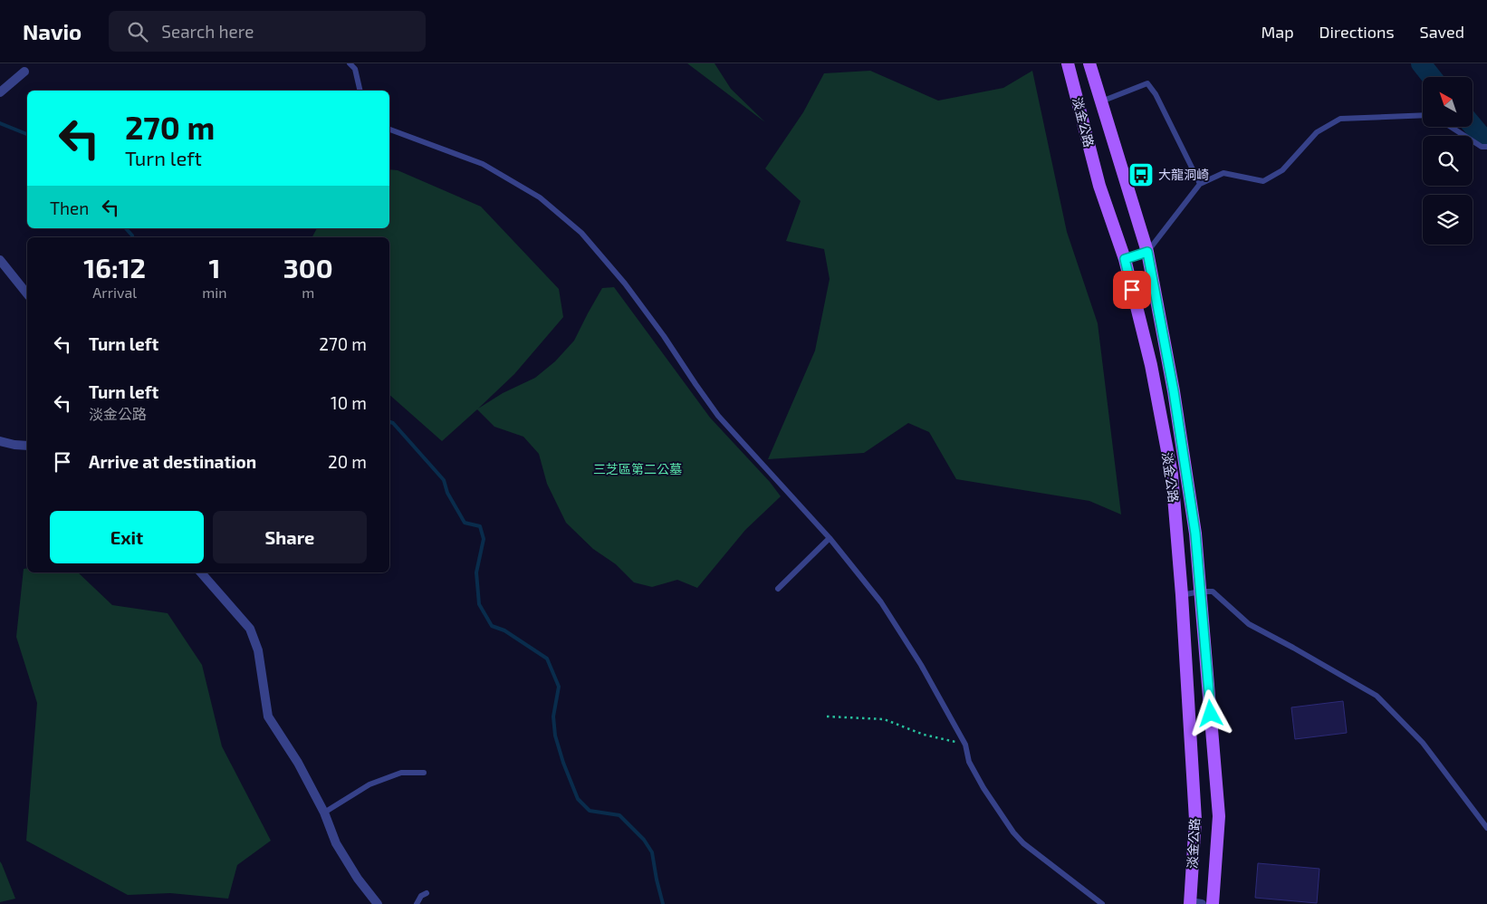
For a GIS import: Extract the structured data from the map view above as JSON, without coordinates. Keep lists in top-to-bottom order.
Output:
{
  "streets": {
    "main road": ["淡金公路"]
  },
  "parks": ["三芝區第二公墓"],
  "places": {
    "bus stop": ["大龍洞崎"]
  },
  "north": "top left",
  "page": {
    "header": "Navio",
    "search": "Search here",
    "nav": ["Map", "Directions", "Saved"],
    "turn": ["270 m", "Turn left"],
    "then": "Then",
    "eta": [
      "16:12",
      "Arrival",
      "1",
      "min",
      "300",
      "m"
    ],
    "list": [
      {
        "name": "Turn left",
        "value": "270 m"
      },
      {
        "name": "Turn left",
        "note": "淡金公路",
        "value": "10 m"
      },
      {
        "name": "Arrive at destination",
        "value": "20 m"
      }
    ],
    "buttons": ["Exit", "Share"]
  }
}
